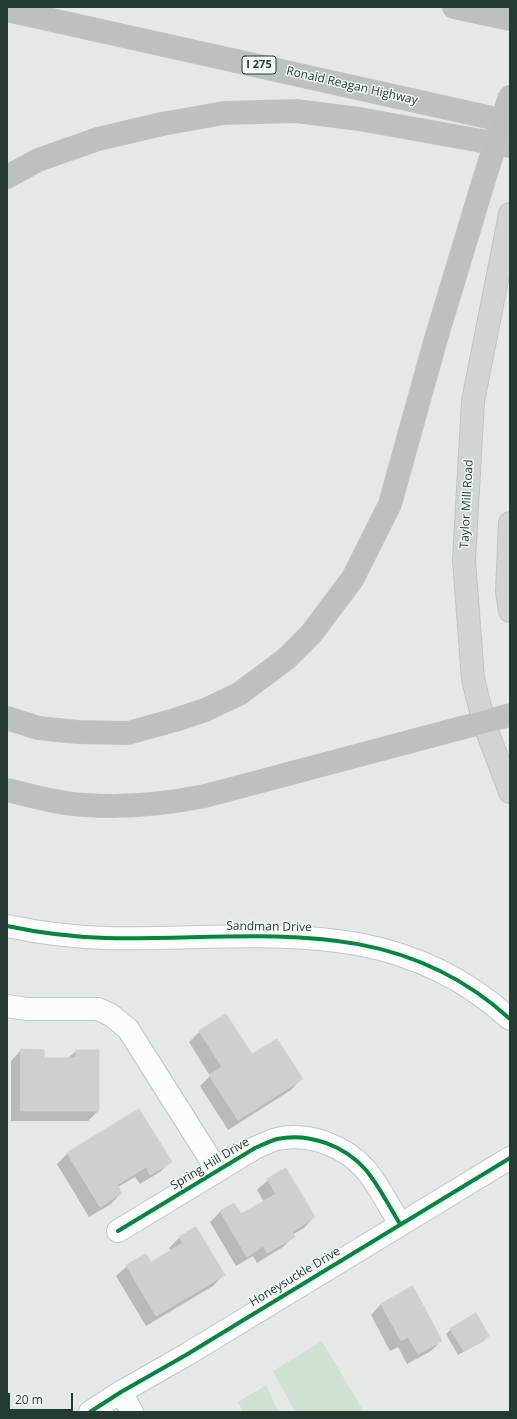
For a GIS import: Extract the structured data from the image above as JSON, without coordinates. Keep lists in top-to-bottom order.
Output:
{
  "streets": {
    "highway": ["I 275", "Ronald Reagan Highway"],
    "main road": ["Taylor Mill Road"],
    "street": ["Sandman Drive", "Spring Hill Drive", "Honeysuckle Drive"]
  },
  "crossings": [
    ["Spring Hill Drive", "Honeysuckle Drive"]
  ],
  "scale_bar": "20 m"
}
